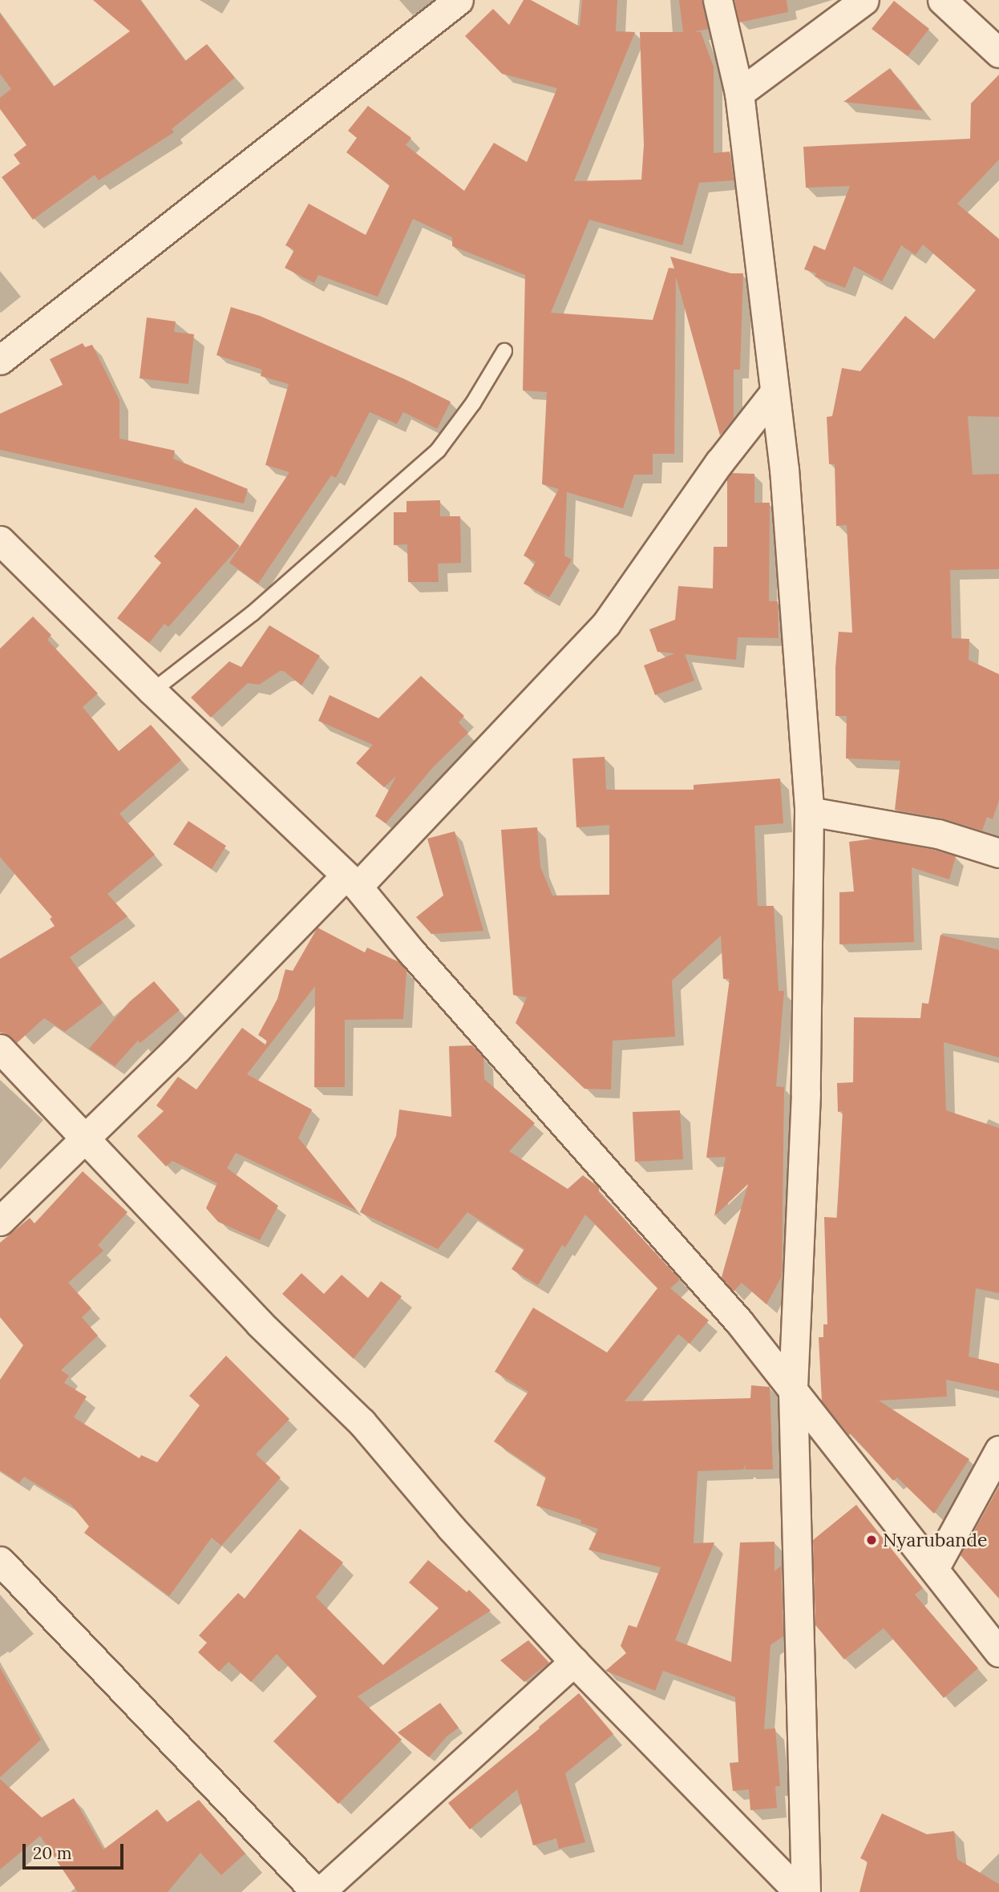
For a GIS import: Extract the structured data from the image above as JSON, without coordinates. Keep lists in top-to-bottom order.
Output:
{
  "places": ["Nyarubande"],
  "scale_bar": "20 m"
}
